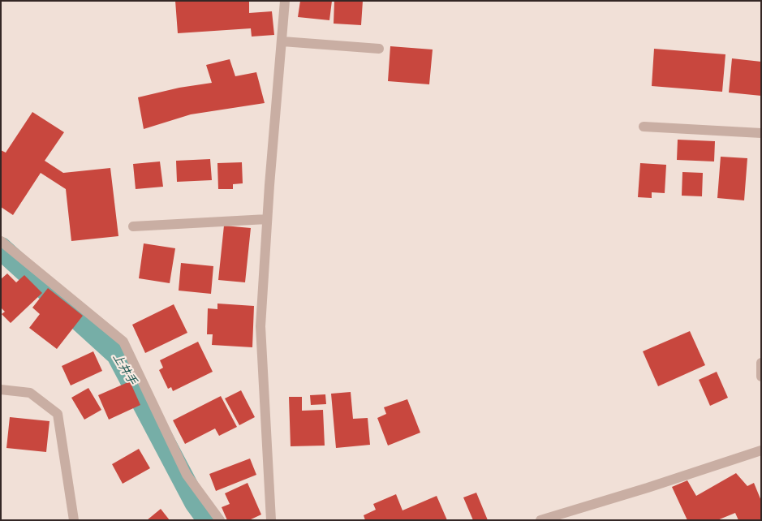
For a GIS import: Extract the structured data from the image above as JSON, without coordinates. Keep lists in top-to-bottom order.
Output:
{
  "water": ["上井手"]
}
